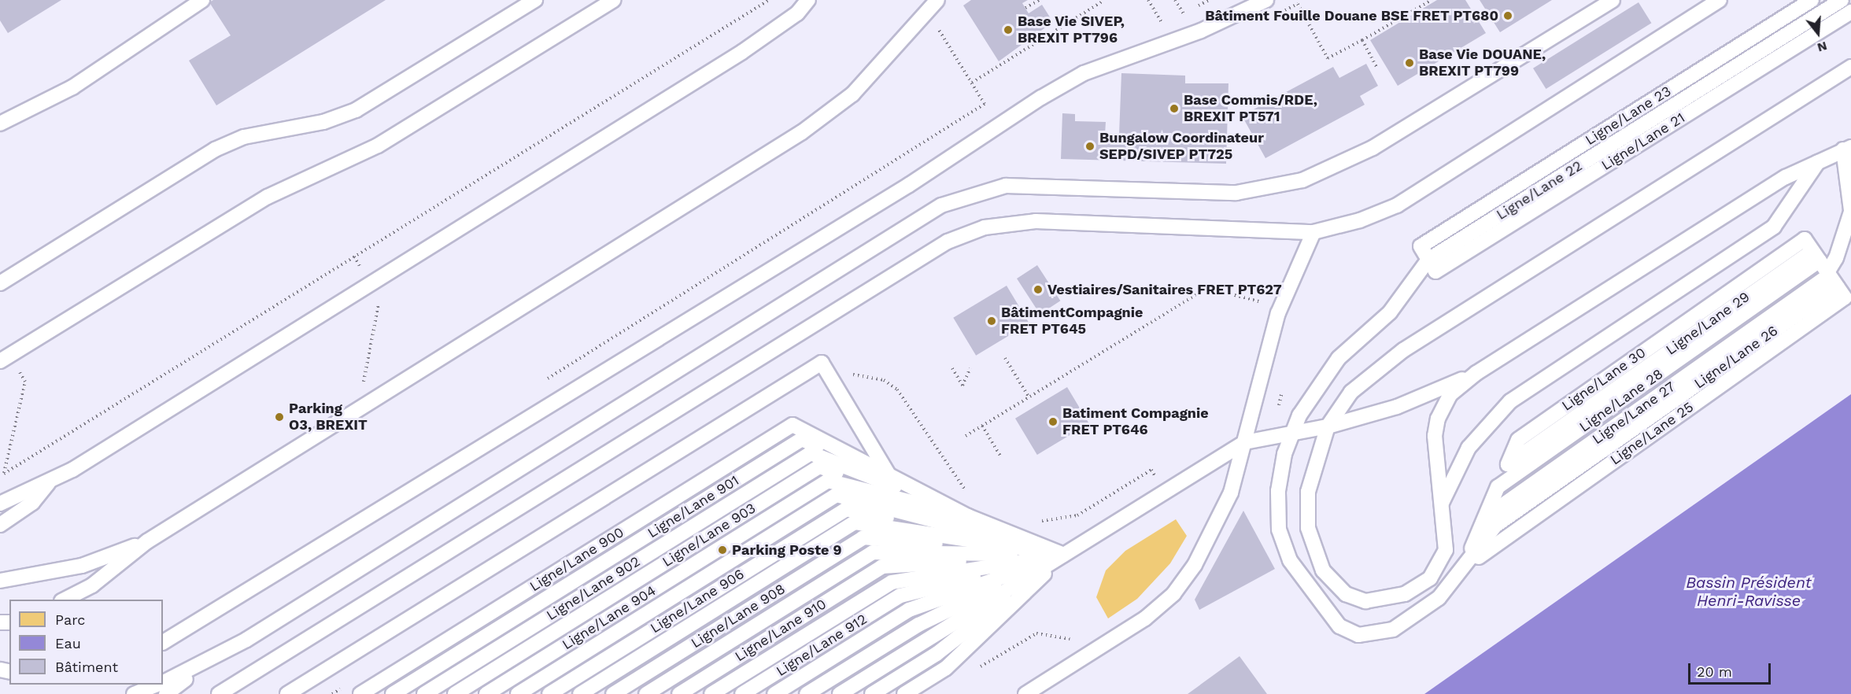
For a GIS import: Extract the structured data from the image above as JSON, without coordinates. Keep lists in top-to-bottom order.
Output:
{
  "streets": {
    "lane": [
      "Ligne/Lane 23",
      "Ligne/Lane 21",
      "Ligne/Lane 22",
      "Ligne/Lane 29",
      "Ligne/Lane 28",
      "Ligne/Lane 27",
      "Ligne/Lane 25",
      "Ligne/Lane 901",
      "Ligne/Lane 903",
      "Ligne/Lane 900",
      "Ligne/Lane 902",
      "Ligne/Lane 906",
      "Ligne/Lane 908",
      "Ligne/Lane 904",
      "Ligne/Lane 910",
      "Ligne/Lane 912"
    ]
  },
  "crossings": [
    ["Ligne/Lane 23", "Ligne/Lane 21"],
    ["Ligne/Lane 23", "Ligne/Lane 22"],
    ["Ligne/Lane 21", "Ligne/Lane 22"],
    ["Ligne/Lane 29", "Ligne/Lane 28"],
    ["Ligne/Lane 29", "Ligne/Lane 27"],
    ["Ligne/Lane 29", "Ligne/Lane 25"],
    ["Ligne/Lane 28", "Ligne/Lane 27"],
    ["Ligne/Lane 28", "Ligne/Lane 25"],
    ["Ligne/Lane 27", "Ligne/Lane 25"],
    ["Ligne/Lane 901", "Ligne/Lane 903"],
    ["Ligne/Lane 901", "Ligne/Lane 902"],
    ["Ligne/Lane 901", "Ligne/Lane 904"],
    ["Ligne/Lane 903", "Ligne/Lane 902"],
    ["Ligne/Lane 903", "Ligne/Lane 904"],
    ["Ligne/Lane 902", "Ligne/Lane 904"],
    ["Ligne/Lane 906", "Ligne/Lane 908"],
    ["Ligne/Lane 906", "Ligne/Lane 910"],
    ["Ligne/Lane 906", "Ligne/Lane 912"],
    ["Ligne/Lane 908", "Ligne/Lane 910"],
    ["Ligne/Lane 908", "Ligne/Lane 912"],
    ["Ligne/Lane 910", "Ligne/Lane 912"]
  ],
  "water": ["Bassin Président Henri-Ravisse"],
  "places": [
    "Bâtiment Fouille Douane BSE FRET PT680",
    "Base Vie SIVEP, BREXIT PT796",
    "Base Vie DOUANE, BREXIT PT799",
    "Base Commis/RDE, BREXIT PT571",
    "Bungalow Coordinateur SEPD/SIVEP PT725",
    "Vestiaires/Sanitaires FRET PT627",
    "BâtimentCompagnie FRET PT645",
    "Parking O3, BREXIT",
    "Batiment Compagnie FRET PT646",
    "Parking Poste 9"
  ],
  "legend": ["Parc", "Eau", "Bâtiment"],
  "scale_bar": "20 m",
  "north": "bottom"
}
